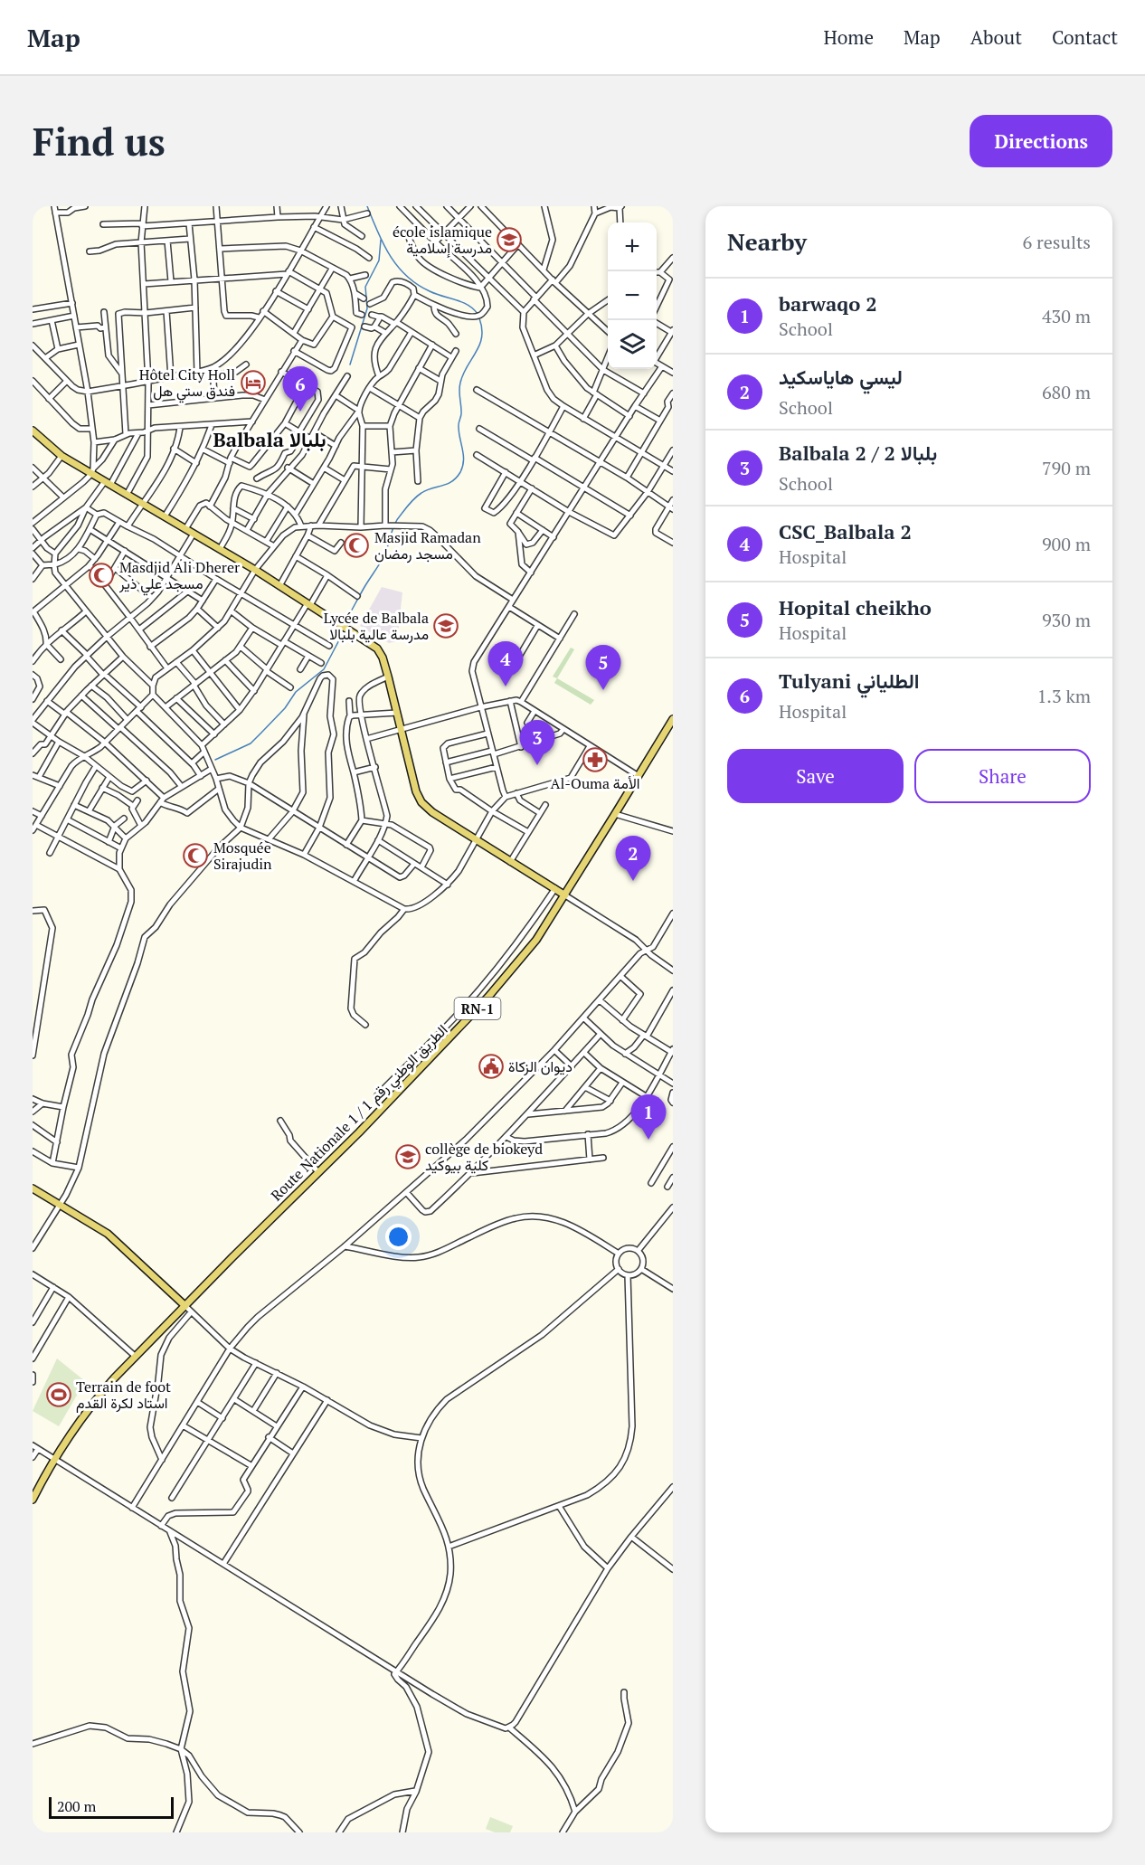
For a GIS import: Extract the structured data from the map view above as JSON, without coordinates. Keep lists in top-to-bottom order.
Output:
{
  "streets": {
    "main road": ["RN-1", "Route Nationale 1 / الطريق الوطني رقم 1"]
  },
  "districts": ["Balbala بلبالا"],
  "places": {
    "school or university": ["école islamique مدرسة إسلامية", "Lycée de Balbala مدرسة عالية بلبالا", "collège de biokeyd كلية بيوكيد"],
    "hotel": ["Hôtel City Holl فندق ستي هل"],
    "mosque": ["Masjid Ramadan مسجد رمضان", "Masdjid Ali Dherer مسجد علي ذير", "Mosquée Sirajudin"],
    "pharmacy": ["Al-Ouma الأمة"],
    "public building": ["ديوان الزكاة"],
    "sports": ["Terrain de foot استاد لكرة القدم"]
  },
  "scale_bar": "200 m",
  "page": {
    "header": "Map",
    "nav": [
      "Home",
      "Map",
      "About",
      "Contact"
    ],
    "buttons": [
      "Directions",
      ["Save", "Share"]
    ],
    "title": "Find us",
    "heading": ["Nearby", "6 results"],
    "map_buttons": ["+", "−"],
    "list": [
      {
        "mark": "1",
        "name": "barwaqo 2",
        "note": "School",
        "value": "430 m"
      },
      {
        "mark": "2",
        "name": "ليسي هاياسكيد",
        "note": "School",
        "value": "680 m"
      },
      {
        "mark": "3",
        "name": "Balbala 2 / بلبالا 2",
        "note": "School",
        "value": "790 m"
      },
      {
        "mark": "4",
        "name": "CSC_Balbala 2",
        "note": "Hospital",
        "value": "900 m"
      },
      {
        "mark": "5",
        "name": "Hopital cheikho",
        "note": "Hospital",
        "value": "930 m"
      },
      {
        "mark": "6",
        "name": "Tulyani الطلياني",
        "note": "Hospital",
        "value": "1.3 km"
      }
    ],
    "pins": [
      "6",
      "4",
      "5",
      "3",
      "2",
      "1"
    ],
    "scale": "200 m"
  }
}
